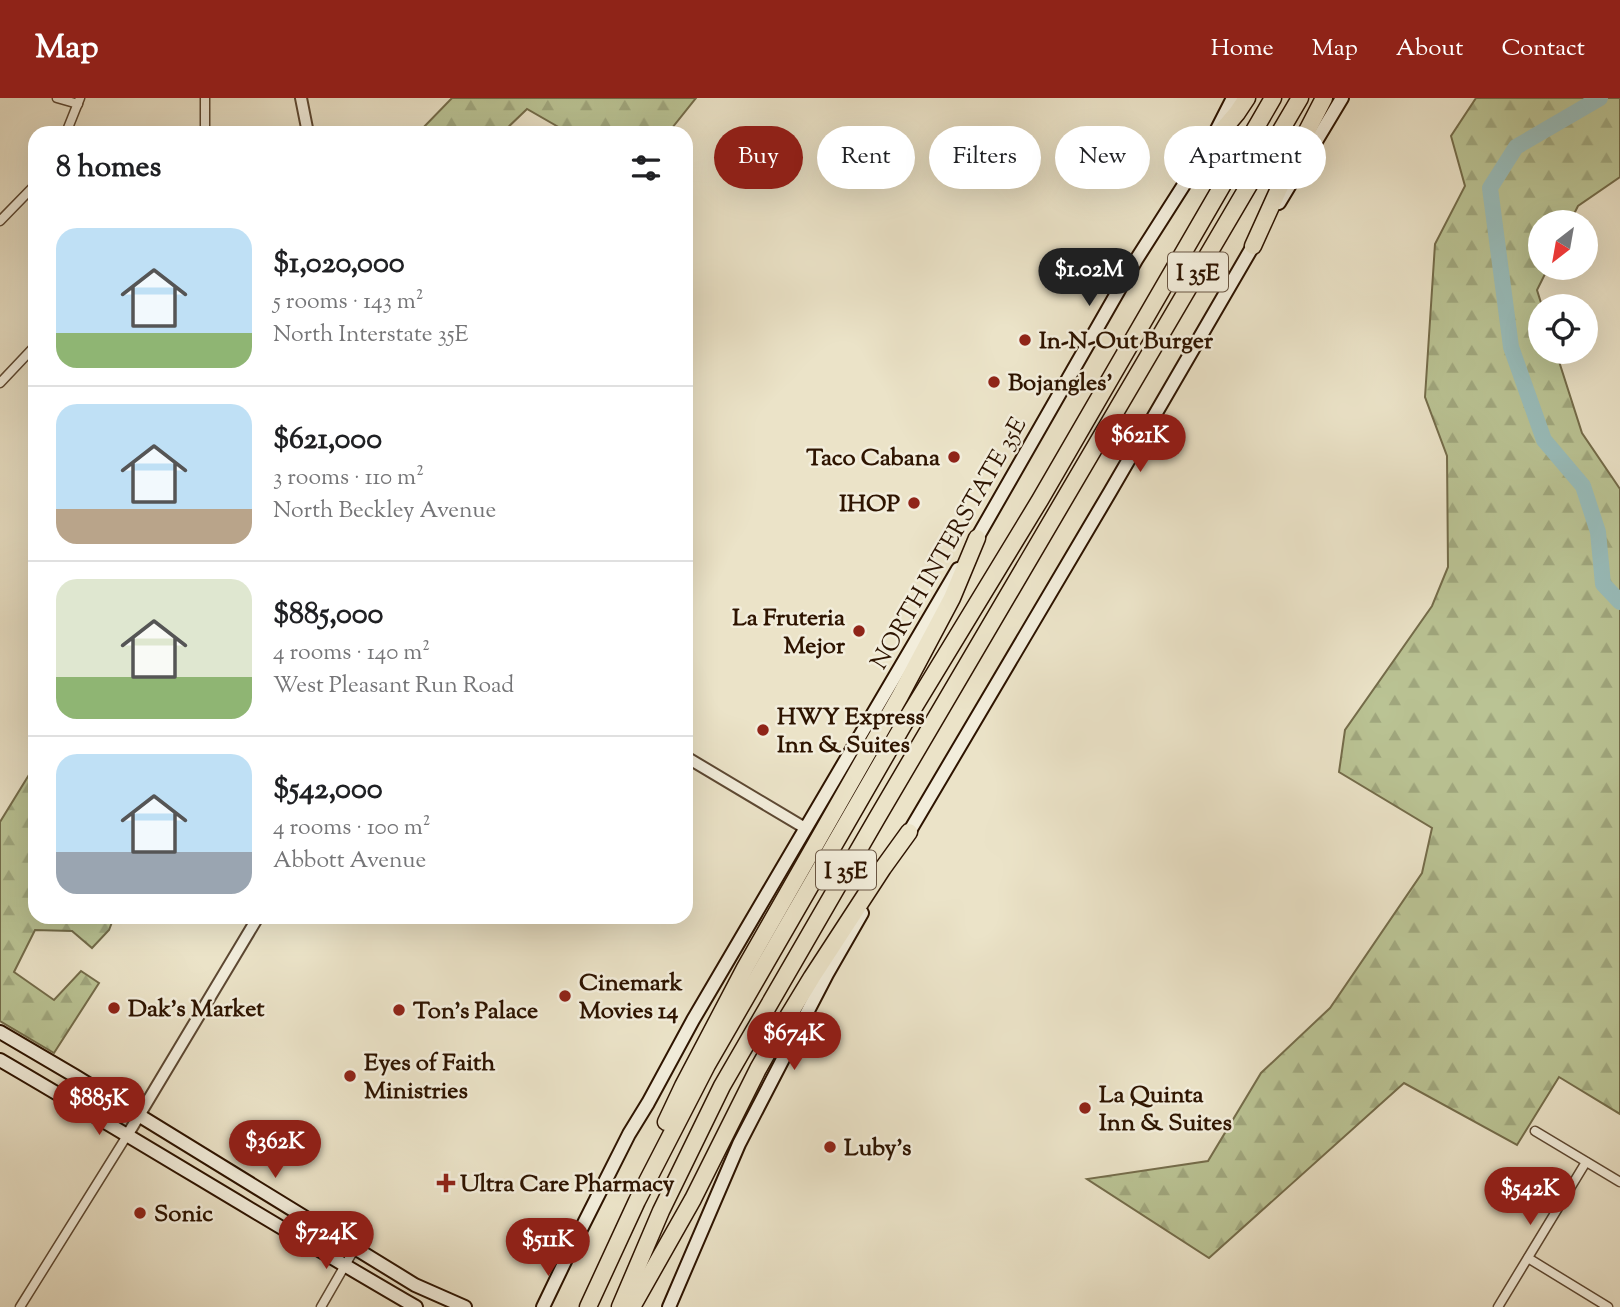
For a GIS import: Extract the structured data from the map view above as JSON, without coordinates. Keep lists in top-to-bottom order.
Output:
{
  "streets": {
    "highway": ["I 35E"],
    "main road": ["NORTH INTERSTATE 35E"]
  },
  "places": {
    "other": [
      "In-N-Out Burger",
      "Bojangles'",
      "Taco Cabana",
      "IHOP",
      "La Fruteria Mejor",
      "HWY Express Inn & Suites",
      "Cinemark Movies 14",
      "Dak's Market",
      "Ton's Palace",
      "Eyes of Faith Ministries",
      "La Quinta Inn & Suites",
      "Luby's",
      "Sonic"
    ],
    "health": ["Ultra Care Pharmacy"]
  },
  "north": "bottom left",
  "page": {
    "header": "Map",
    "nav": [
      "Home",
      "Map",
      "About",
      "Contact"
    ],
    "chip": [
      "Buy",
      "Rent",
      "Filters",
      "New",
      "Apartment"
    ],
    "heading": "8 homes",
    "list": [
      {
        "name": "$1,020,000",
        "note": "5 rooms · 143 m² · North Interstate 35E"
      },
      {
        "name": "$621,000",
        "note": "3 rooms · 110 m² · North Beckley Avenue"
      },
      {
        "name": "$885,000",
        "note": "4 rooms · 140 m² · West Pleasant Run Road"
      },
      {
        "name": "$542,000",
        "note": "4 rooms · 100 m² · Abbott Avenue"
      }
    ],
    "price": [
      "$1.02M",
      "$621K",
      "$674K",
      "$885K",
      "$362K",
      "$542K",
      "$724K",
      "$511K"
    ]
  }
}
